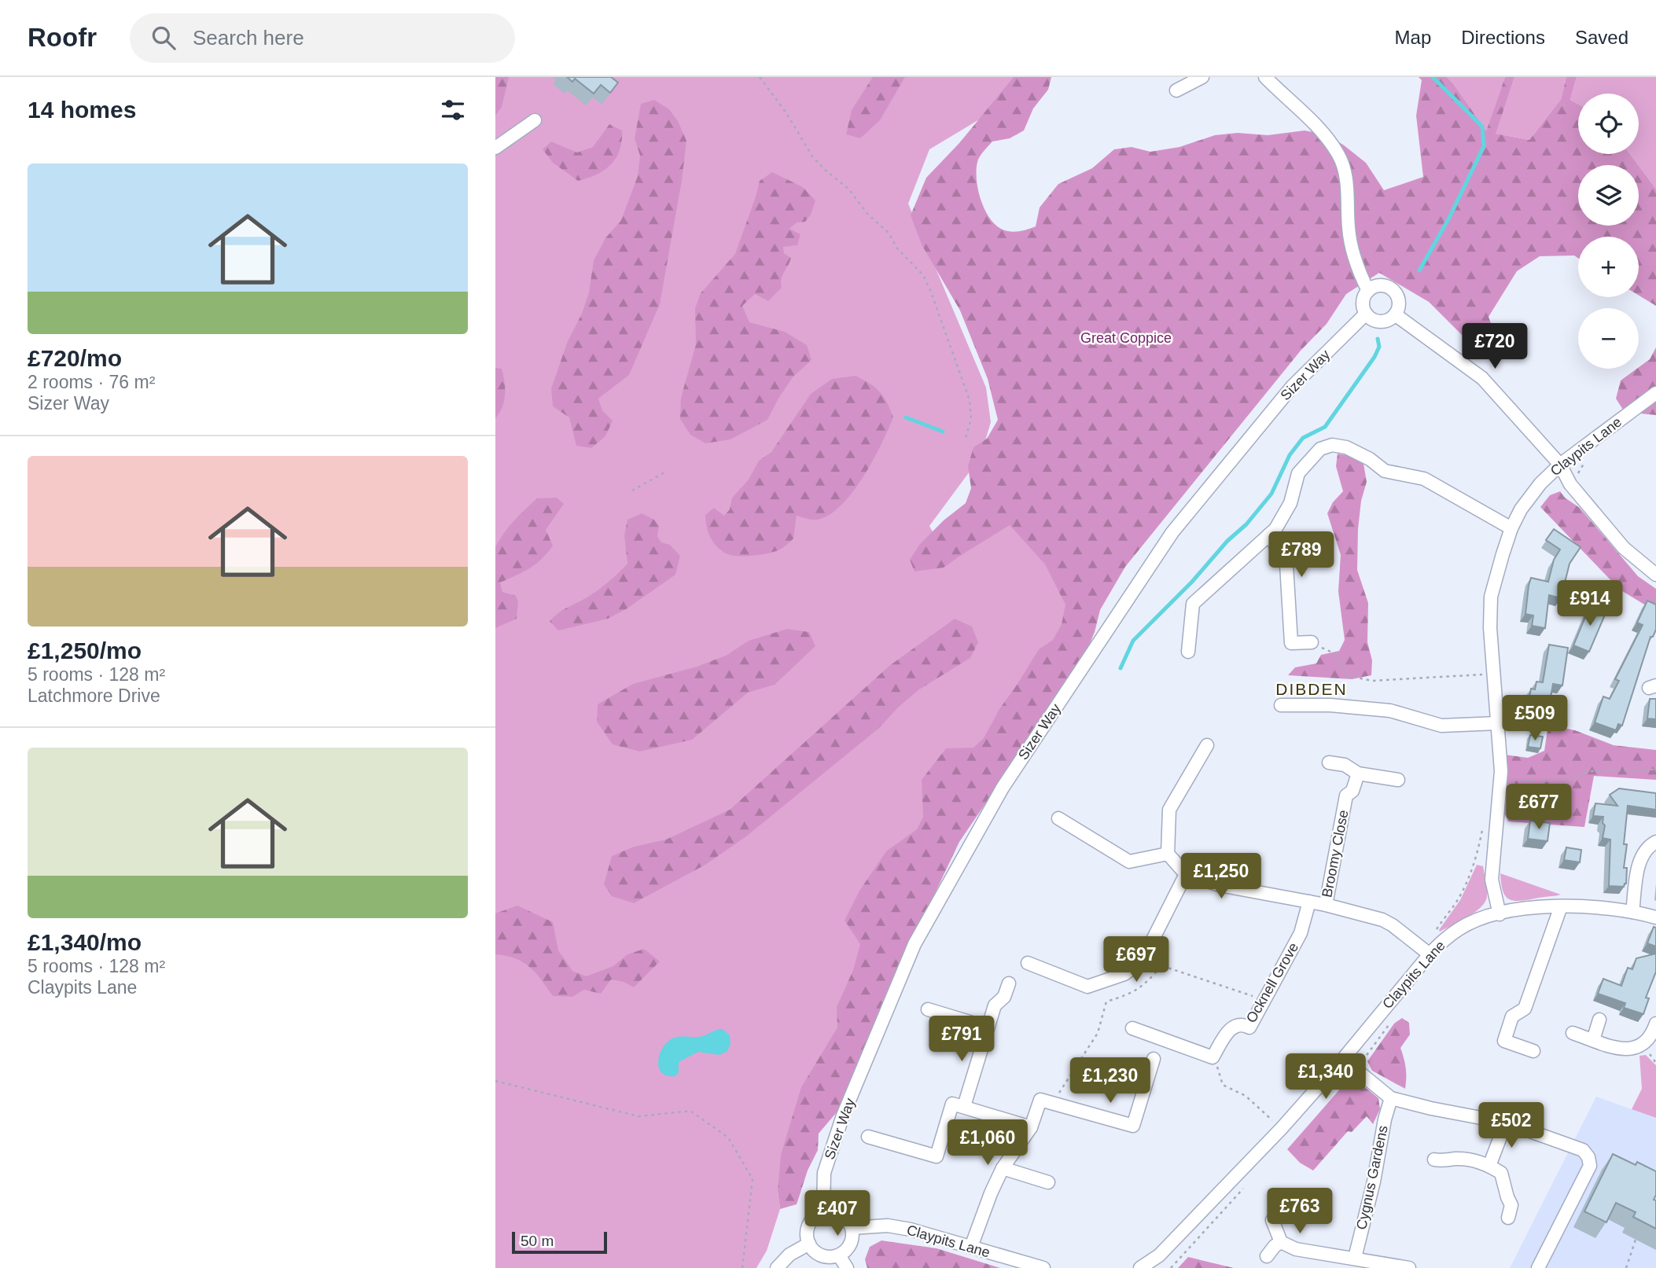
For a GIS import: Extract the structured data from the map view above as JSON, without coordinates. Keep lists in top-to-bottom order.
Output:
{
  "streets": {
    "street": [
      "Sizer Way",
      "Claypits Lane",
      "Broomy Close",
      "Ocknell Grove",
      "Cygnus Gardens"
    ]
  },
  "crossings": [
    ["Sizer Way", "Claypits Lane"]
  ],
  "districts": ["DIBDEN"],
  "parks": ["Great Coppice"],
  "scale_bar": "50 m",
  "page": {
    "header": "Roofr",
    "search": "Search here",
    "nav": ["Map", "Directions", "Saved"],
    "heading": "14 homes",
    "map_buttons": ["+", "−"],
    "list": [
      {
        "name": "£720/mo",
        "note": "2 rooms · 76 m² · Sizer Way"
      },
      {
        "name": "£1,250/mo",
        "note": "5 rooms · 128 m² · Latchmore Drive"
      },
      {
        "name": "£1,340/mo",
        "note": "5 rooms · 128 m² · Claypits Lane"
      }
    ],
    "price": [
      "£720",
      "£789",
      "£914",
      "£509",
      "£677",
      "£1,250",
      "£697",
      "£791",
      "£1,340",
      "£1,230",
      "£502",
      "£1,060",
      "£763",
      "£407"
    ],
    "scale": "50 m"
  }
}
